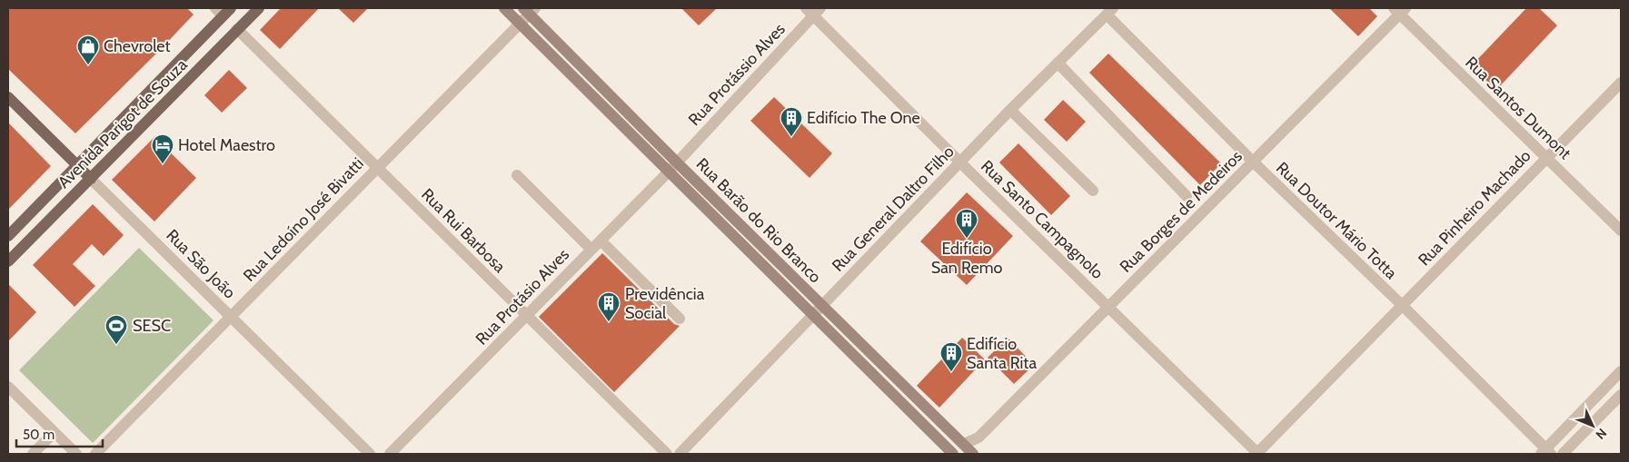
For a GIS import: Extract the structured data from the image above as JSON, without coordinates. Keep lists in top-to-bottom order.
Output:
{
  "streets": {
    "main road": ["Avenida Parigot de Souza", "Rua Barão do Rio Branco", "Rua São João"],
    "street": [
      "Rua Protássio Alves",
      "Rua Santos Dumont",
      "Rua Pinheiro Machado",
      "Rua General Daltro Filho",
      "Rua Borges de Medeiros",
      "Rua Ledoíno José Bivatti",
      "Rua Santo Campagnolo",
      "Rua Doutor Mário Totta",
      "Rua Rui Barbosa",
      "Rua Protásio Alves"
    ]
  },
  "crossings": [
    ["Rua Protássio Alves", "Rua Santo Campagnolo"],
    ["Rua Protássio Alves", "Rua Barão do Rio Branco"],
    ["Rua Protássio Alves", "Rua Protásio Alves"],
    ["Rua Santos Dumont", "Rua Pinheiro Machado"],
    ["Rua Santos Dumont", "Rua Borges de Medeiros"],
    ["Avenida Parigot de Souza", "Rua Rui Barbosa"],
    ["Avenida Parigot de Souza", "Rua São João"],
    ["Rua Pinheiro Machado", "Rua Santo Campagnolo"],
    ["Rua Pinheiro Machado", "Rua Doutor Mário Totta"],
    ["Rua General Daltro Filho", "Rua Santo Campagnolo"],
    ["Rua General Daltro Filho", "Rua Barão do Rio Branco"],
    ["Rua General Daltro Filho", "Rua Doutor Mário Totta"],
    ["Rua Borges de Medeiros", "Rua Santo Campagnolo"],
    ["Rua Borges de Medeiros", "Rua Barão do Rio Branco"],
    ["Rua Borges de Medeiros", "Rua Doutor Mário Totta"],
    ["Rua Ledoíno José Bivatti", "Rua Barão do Rio Branco"],
    ["Rua Ledoíno José Bivatti", "Rua Rui Barbosa"],
    ["Rua Ledoíno José Bivatti", "Rua São João"],
    ["Rua Barão do Rio Branco", "Rua Protásio Alves"],
    ["Rua Rui Barbosa", "Rua Protásio Alves"]
  ],
  "places": {
    "shop": ["Chevrolet"],
    "building": [
      "Edifício The One",
      "Edifício San Remo",
      "Previdência Social",
      "Edifício Santa Rita"
    ],
    "hotel": ["Hotel Maestro"],
    "sports": ["SESC"]
  },
  "scale_bar": "50 m",
  "north": "bottom right"
}
